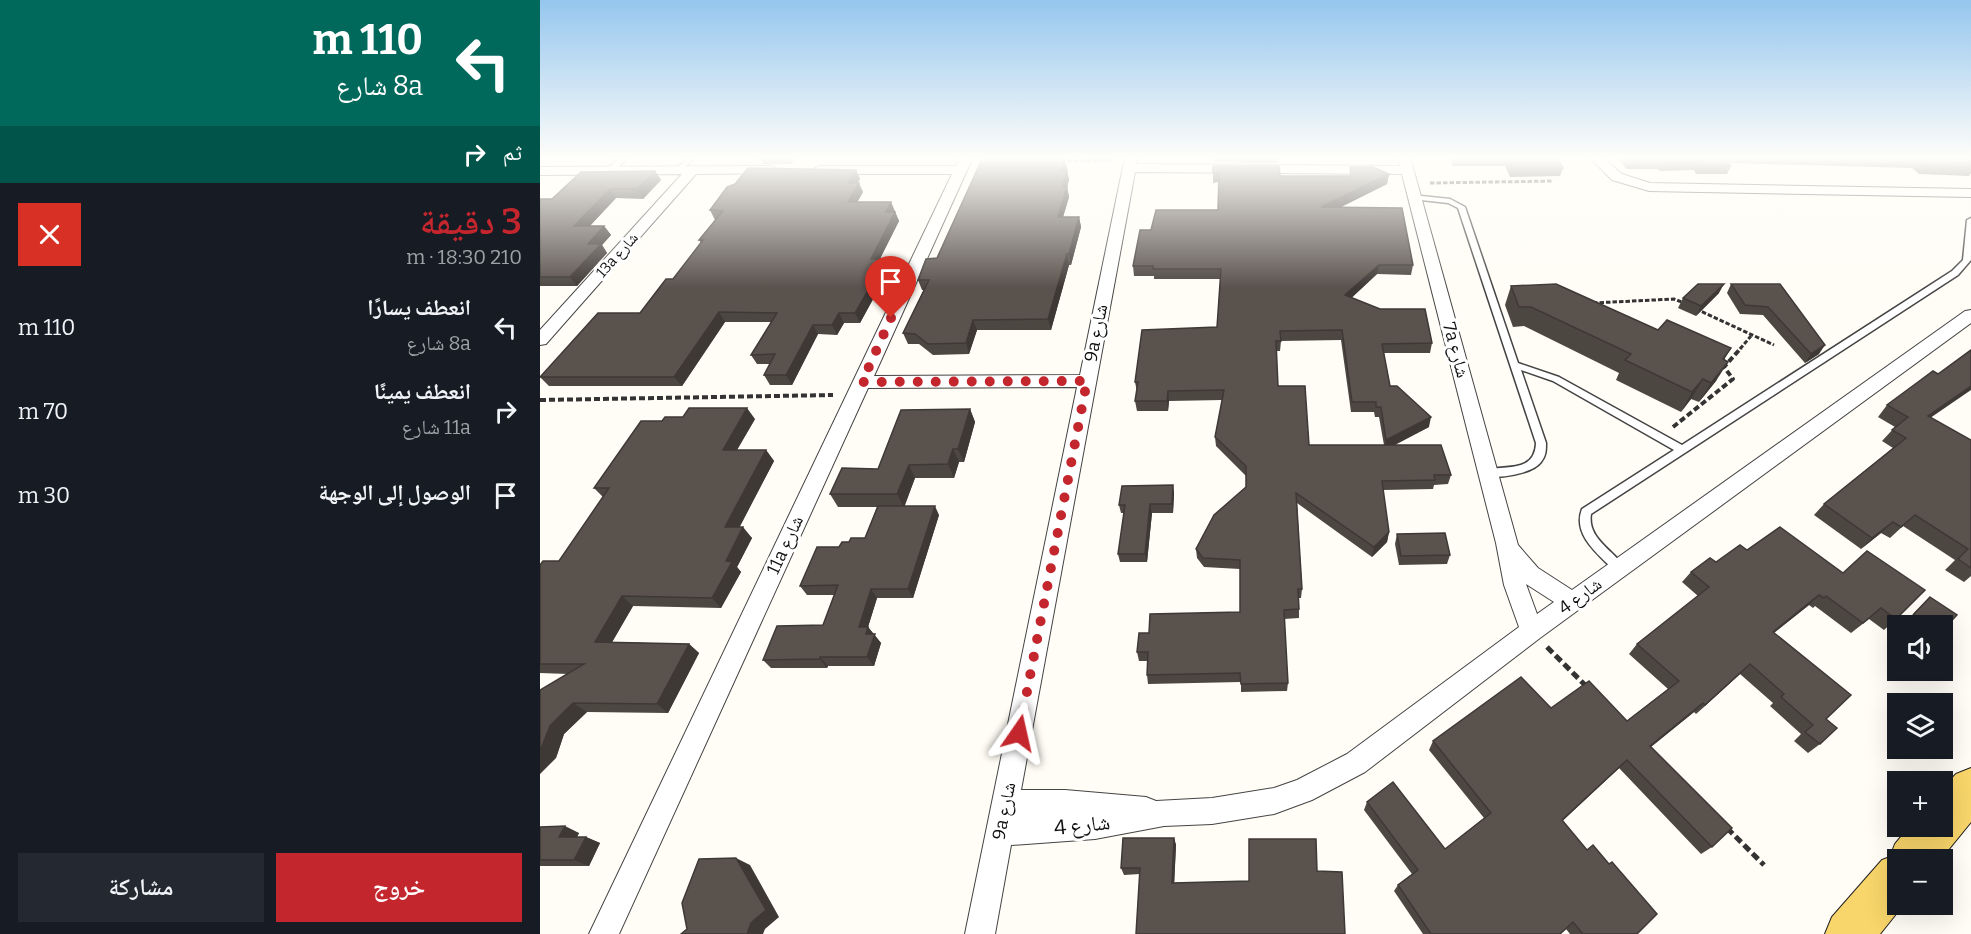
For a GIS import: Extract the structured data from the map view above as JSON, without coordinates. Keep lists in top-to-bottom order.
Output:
{
  "streets": {
    "street": [
      "13a شارع",
      "9a شارع",
      "7a شارع",
      "11a شارع",
      "شارع 4"
    ]
  },
  "crossings": [
    ["9a شارع", "شارع 4"],
    ["7a شارع", "شارع 4"]
  ],
  "page": {
    "turn": ["110 m", "8a شارع"],
    "then": "ثم",
    "heading": ["3 دقيقة", "210 m · 18:30"],
    "list": [
      {
        "name": "انعطف يسارًا",
        "note": "8a شارع",
        "value": "110 m"
      },
      {
        "name": "انعطف يمينًا",
        "note": "11a شارع",
        "value": "70 m"
      },
      {
        "name": "الوصول إلى الوجهة",
        "value": "30 m"
      }
    ],
    "map_buttons": ["+", "−"],
    "buttons": ["خروج", "مشاركة"]
  }
}
